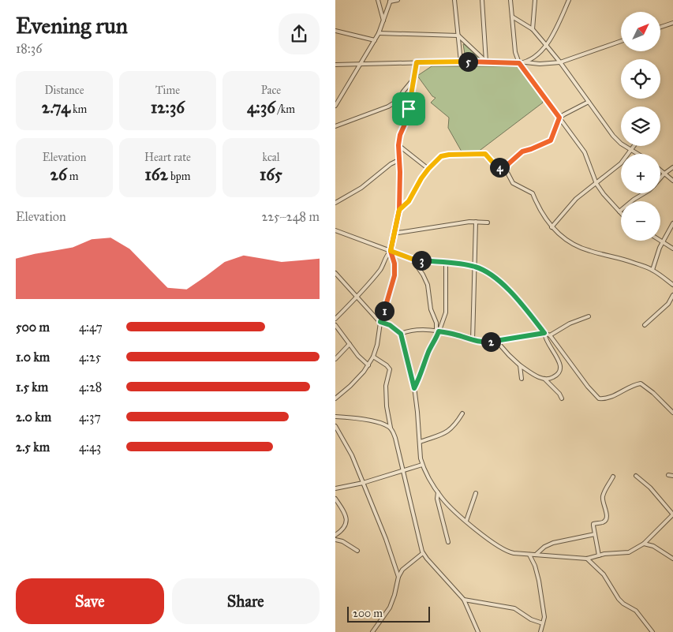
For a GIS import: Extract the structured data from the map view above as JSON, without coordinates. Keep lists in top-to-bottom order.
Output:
{
  "scale_bar": "200 m",
  "north": "top right",
  "page": {
    "heading": ["Evening run", "18:36"],
    "map_buttons": ["+", "−"],
    "pins": [
      "5",
      "4",
      "3",
      "1",
      "2"
    ],
    "stats": [
      ["Distance", "2.74 km"],
      ["Time", "12:36"],
      ["Pace", "4:36 /km"],
      ["Elevation", "26 m"],
      ["Heart rate", "162 bpm"],
      ["kcal", "165"]
    ],
    "chart": ["Elevation", "225–248 m"],
    "list": [
      {
        "name": "500 m",
        "note": "4:47"
      },
      {
        "name": "1.0 km",
        "note": "4:25"
      },
      {
        "name": "1.5 km",
        "note": "4:28"
      },
      {
        "name": "2.0 km",
        "note": "4:37"
      },
      {
        "name": "2.5 km",
        "note": "4:43"
      }
    ],
    "buttons": ["Save", "Share"],
    "scale": "200 m"
  }
}
